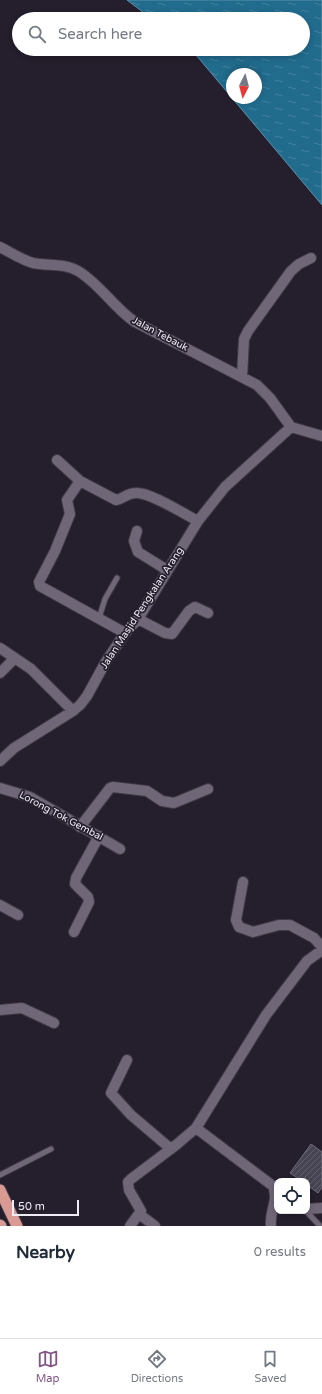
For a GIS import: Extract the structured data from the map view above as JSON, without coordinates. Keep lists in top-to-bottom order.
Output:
{
  "streets": {
    "street": ["Jalan Tebauk", "Jalan Masjid Pengkalan Arang", "Lorong Tok Gembal"]
  },
  "crossings": [
    ["Jalan Tebauk", "Jalan Masjid Pengkalan Arang"]
  ],
  "scale_bar": "50 m",
  "north": "bottom",
  "page": {
    "search": "Search here",
    "scale": "50 m",
    "heading": ["Nearby", "0 results"],
    "nav": ["Map", "Directions", "Saved"]
  }
}
